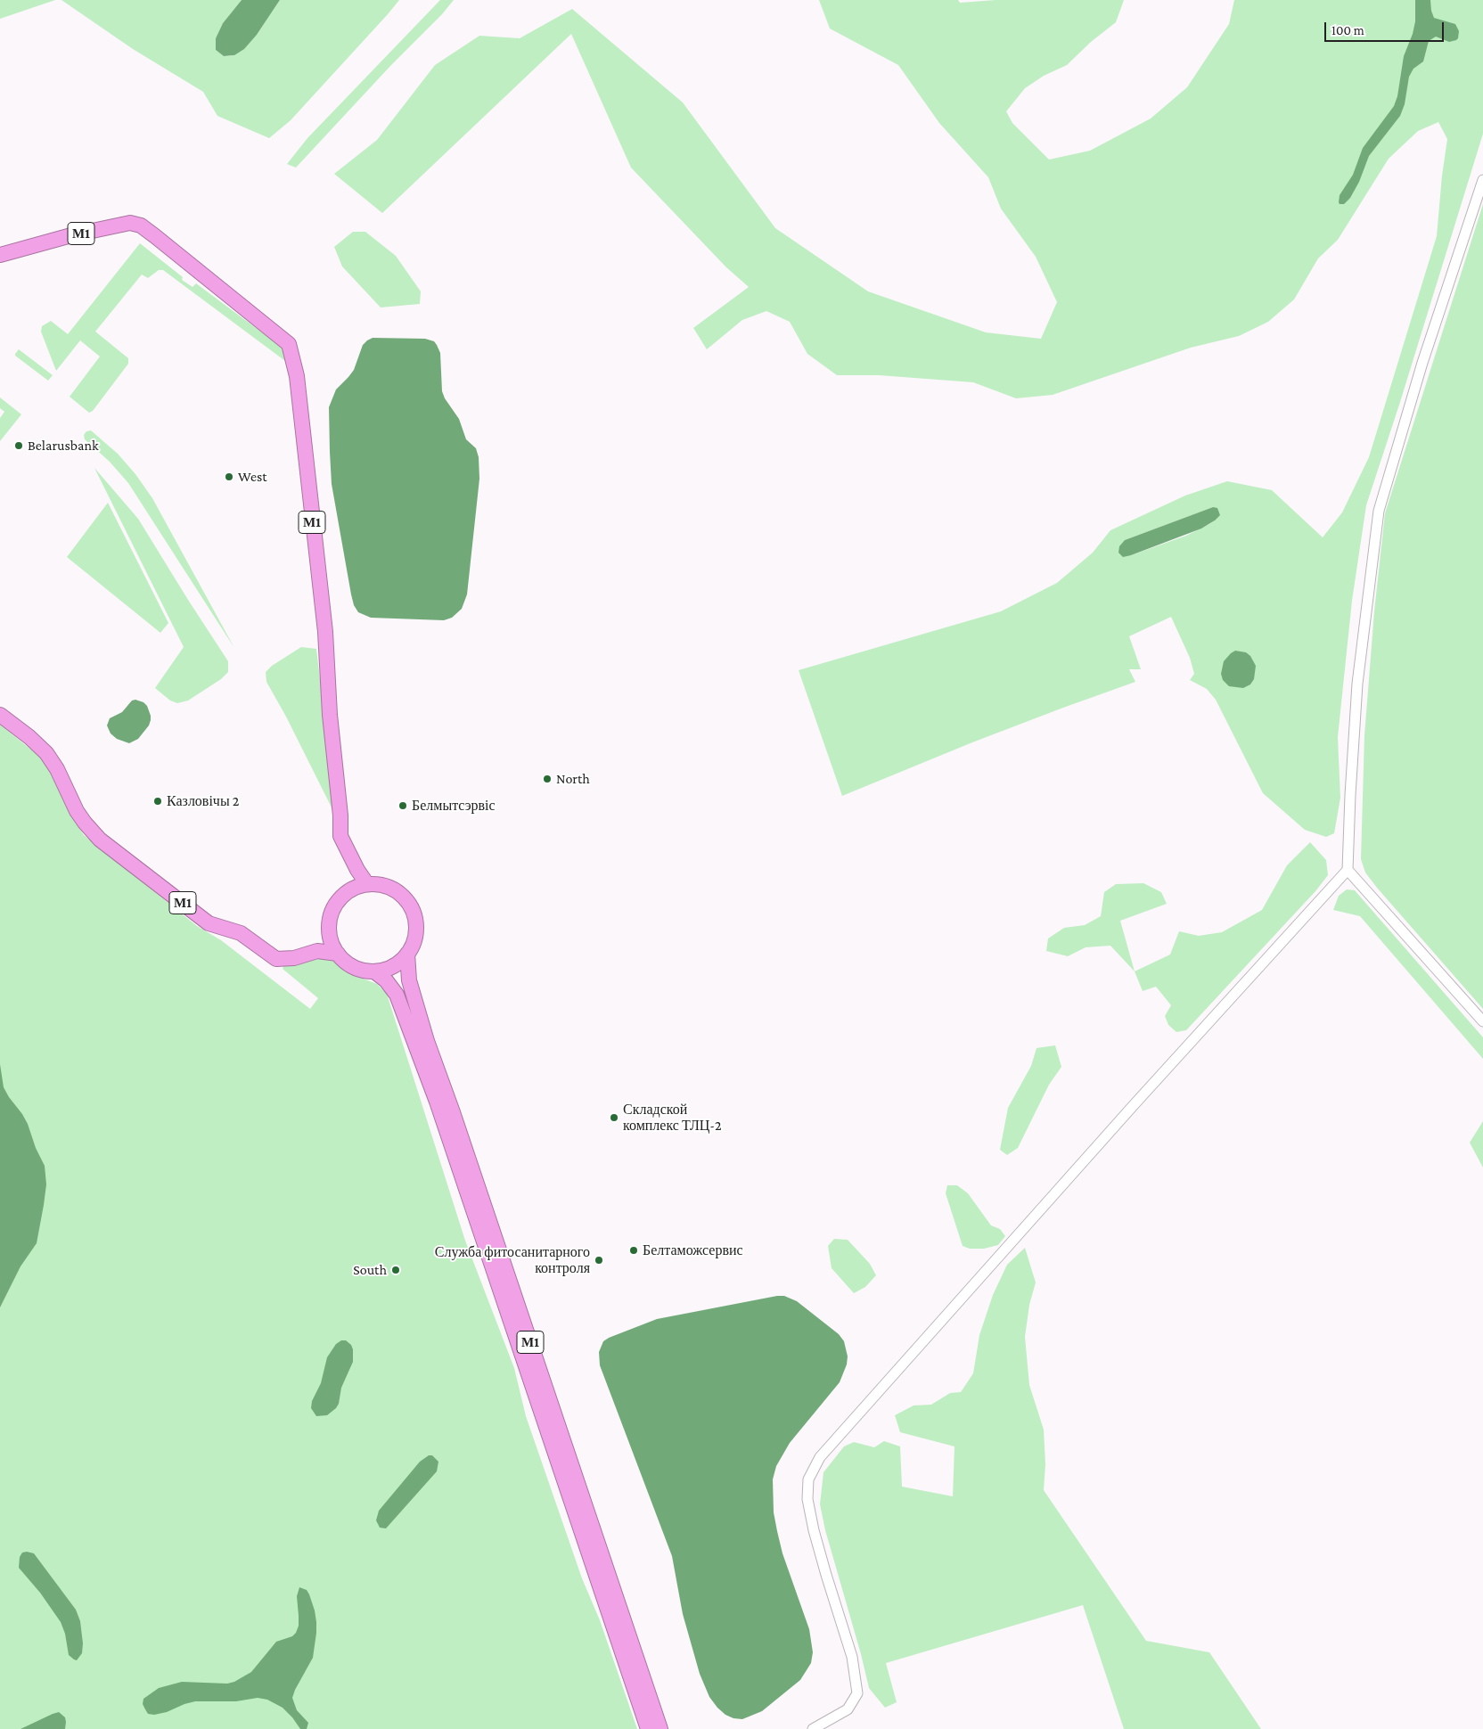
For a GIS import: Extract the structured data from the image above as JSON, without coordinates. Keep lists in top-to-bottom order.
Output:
{
  "streets": {
    "highway": ["М1"]
  },
  "places": [
    "Belarusbank",
    "West",
    "North",
    "Казловічы 2",
    "Белмытсэрвіс",
    "Складской комплекс ТЛЦ-2",
    "Белтаможсервис",
    "Служба фитосанитарного контроля",
    "South"
  ],
  "scale_bar": "100 m"
}
